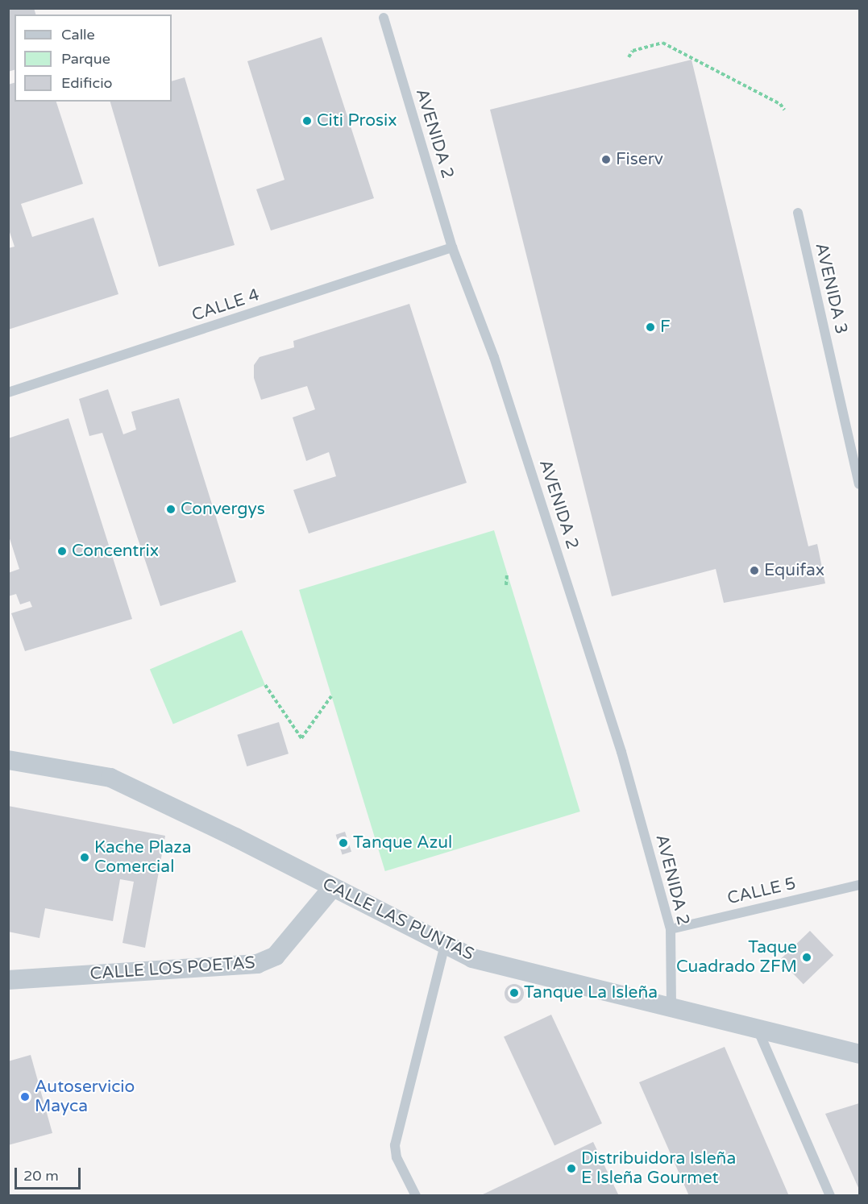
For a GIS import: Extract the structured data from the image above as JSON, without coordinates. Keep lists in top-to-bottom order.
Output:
{
  "streets": {
    "street": ["CALLE LAS PUNTAS", "CALLE LOS POETAS"],
    "lane": [
      "AVENIDA 2",
      "AVENIDA 3",
      "CALLE 4",
      "CALLE 5"
    ]
  },
  "crossings": [
    ["AVENIDA 2", "CALLE 4"],
    ["AVENIDA 2", "CALLE 5"],
    ["AVENIDA 2", "CALLE LAS PUNTAS"],
    ["CALLE LAS PUNTAS", "CALLE LOS POETAS"]
  ],
  "places": [
    "Citi Prosix",
    "Fiserv",
    "F",
    "Convergys",
    "Concentrix",
    "Equifax",
    "Tanque Azul",
    "Kache Plaza Comercial",
    "Taque Cuadrado ZFM",
    "Tanque La Isleña",
    "Autoservicio Mayca",
    "Distribuidora Isleña E Isleña Gourmet"
  ],
  "legend": ["Calle", "Parque", "Edificio"],
  "scale_bar": "20 m"
}
